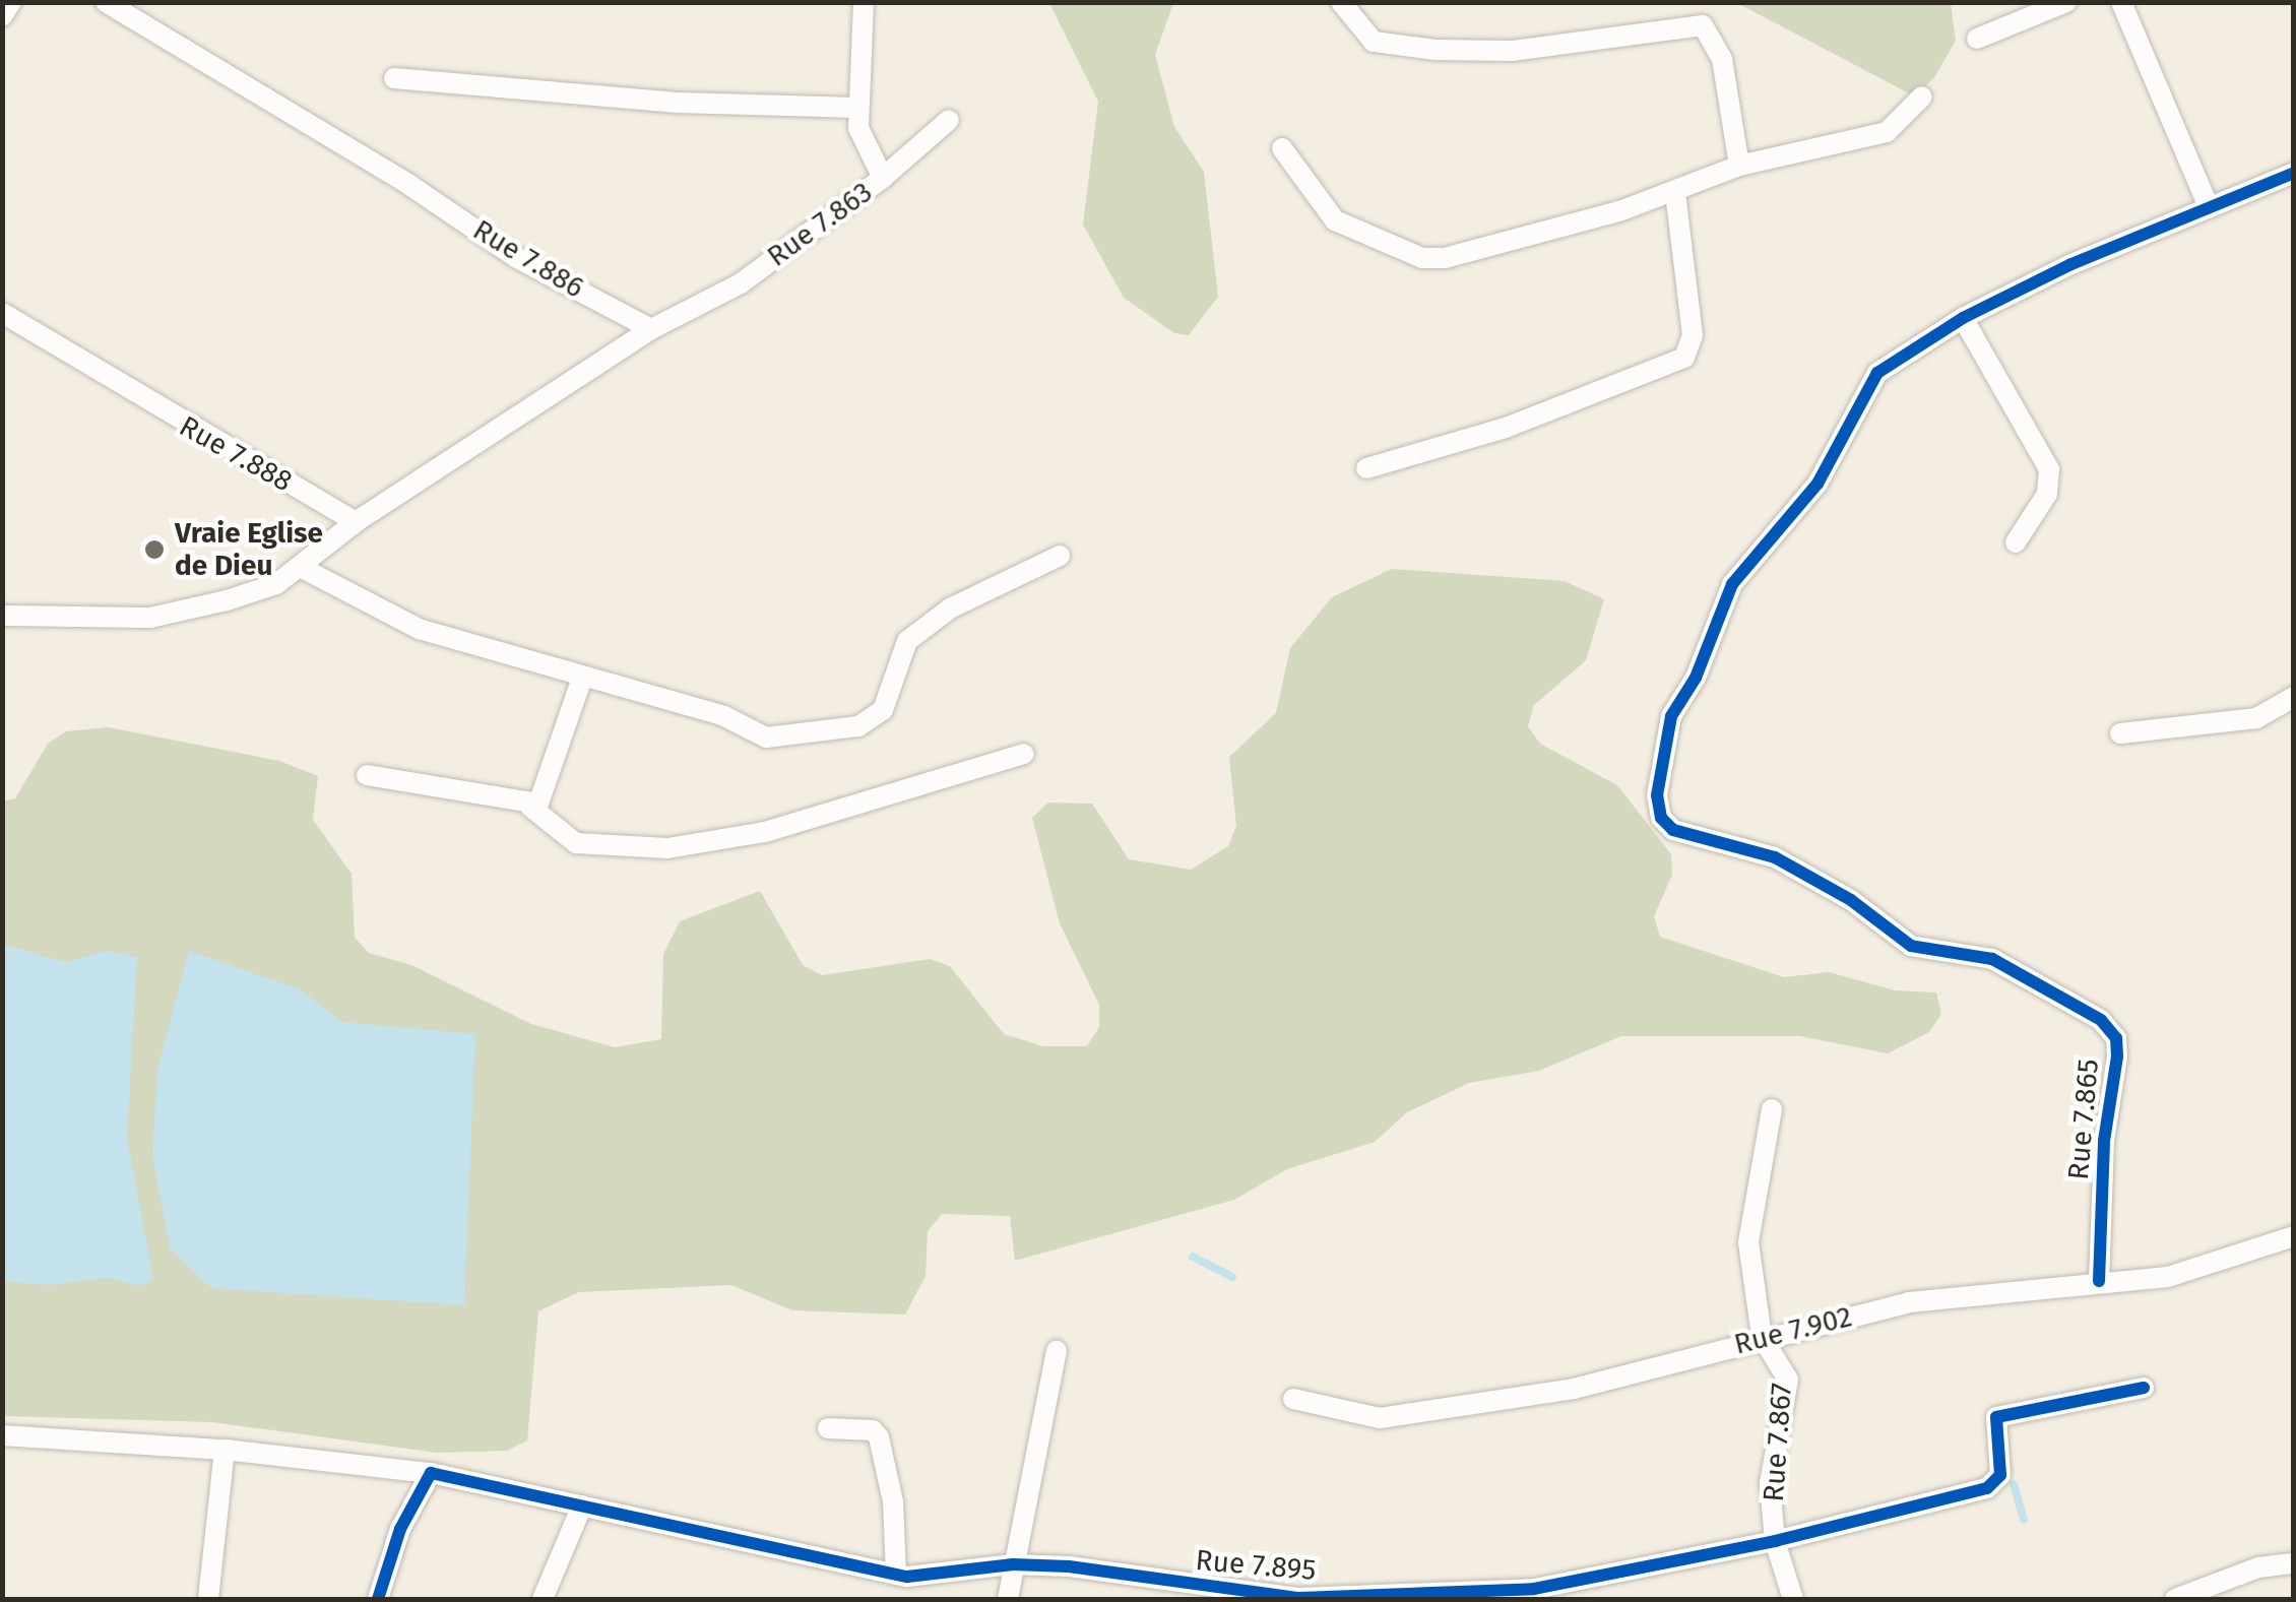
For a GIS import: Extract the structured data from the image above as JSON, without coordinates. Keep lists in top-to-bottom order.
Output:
{
  "streets": {
    "street": [
      "Rue 7.863",
      "Rue 7.886",
      "Rue 7.888",
      "Rue 7.865",
      "Rue 7.902",
      "Rue 7.867",
      "Rue 7.895"
    ]
  },
  "crossings": [
    ["Rue 7.863", "Rue 7.886"],
    ["Rue 7.865", "Rue 7.902"],
    ["Rue 7.902", "Rue 7.867"],
    ["Rue 7.867", "Rue 7.895"]
  ],
  "places": ["Vraie Eglise de Dieu"]
}
